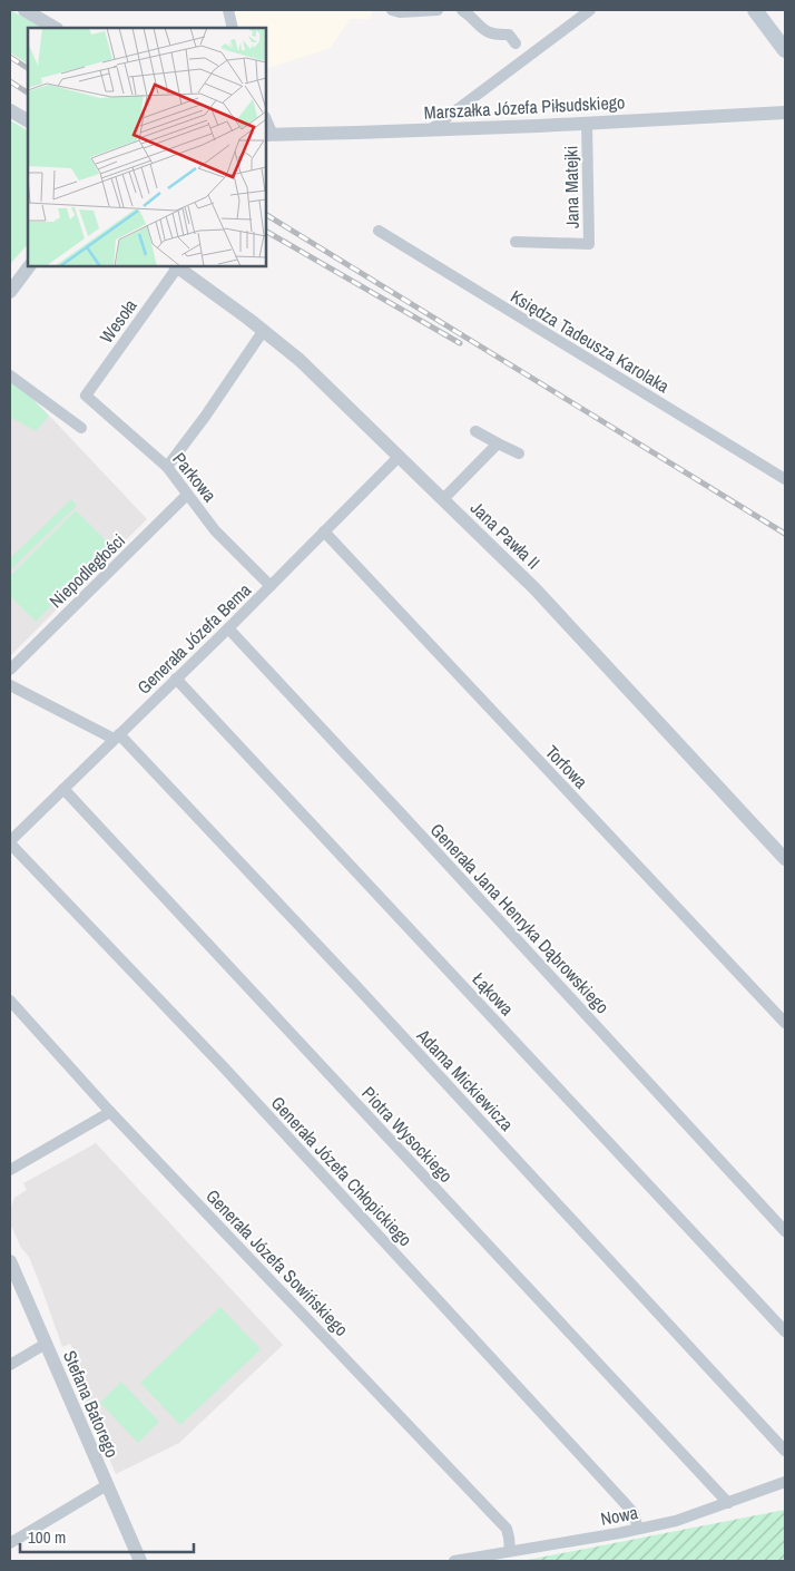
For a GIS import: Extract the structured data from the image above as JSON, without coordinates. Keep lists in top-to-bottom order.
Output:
{
  "streets": {
    "street": [
      "Marszałka Józefa Piłsudskiego",
      "Jana Matejki",
      "Wesoła",
      "Księdza Tadeusza Karolaka",
      "Parkowa",
      "Jana Pawła II",
      "Niepodległości",
      "Generała Józefa Bema",
      "Torfowa",
      "Generała Jana Henryka Dąbrowskiego",
      "Łąkowa",
      "Adama Mickiewicza",
      "Piotra Wysockiego",
      "Generała Józefa Chłopickiego",
      "Generała Józefa Sowińskiego",
      "Stefana Batorego",
      "Nowa"
    ]
  },
  "crossings": [
    ["Marszałka Józefa Piłsudskiego", "Jana Matejki"],
    ["Wesoła", "Parkowa"],
    ["Parkowa", "Niepodległości"],
    ["Parkowa", "Generała Józefa Bema"],
    ["Jana Pawła II", "Generała Józefa Bema"],
    ["Generała Józefa Bema", "Torfowa"],
    ["Generała Józefa Bema", "Generała Jana Henryka Dąbrowskiego"],
    ["Generała Józefa Bema", "Łąkowa"],
    ["Generała Józefa Bema", "Adama Mickiewicza"],
    ["Generała Józefa Bema", "Piotra Wysockiego"],
    ["Generała Józefa Bema", "Generała Józefa Chłopickiego"],
    ["Piotra Wysockiego", "Nowa"],
    ["Generała Józefa Chłopickiego", "Nowa"],
    ["Generała Józefa Sowińskiego", "Nowa"]
  ],
  "scale_bar": "100 m"
}
